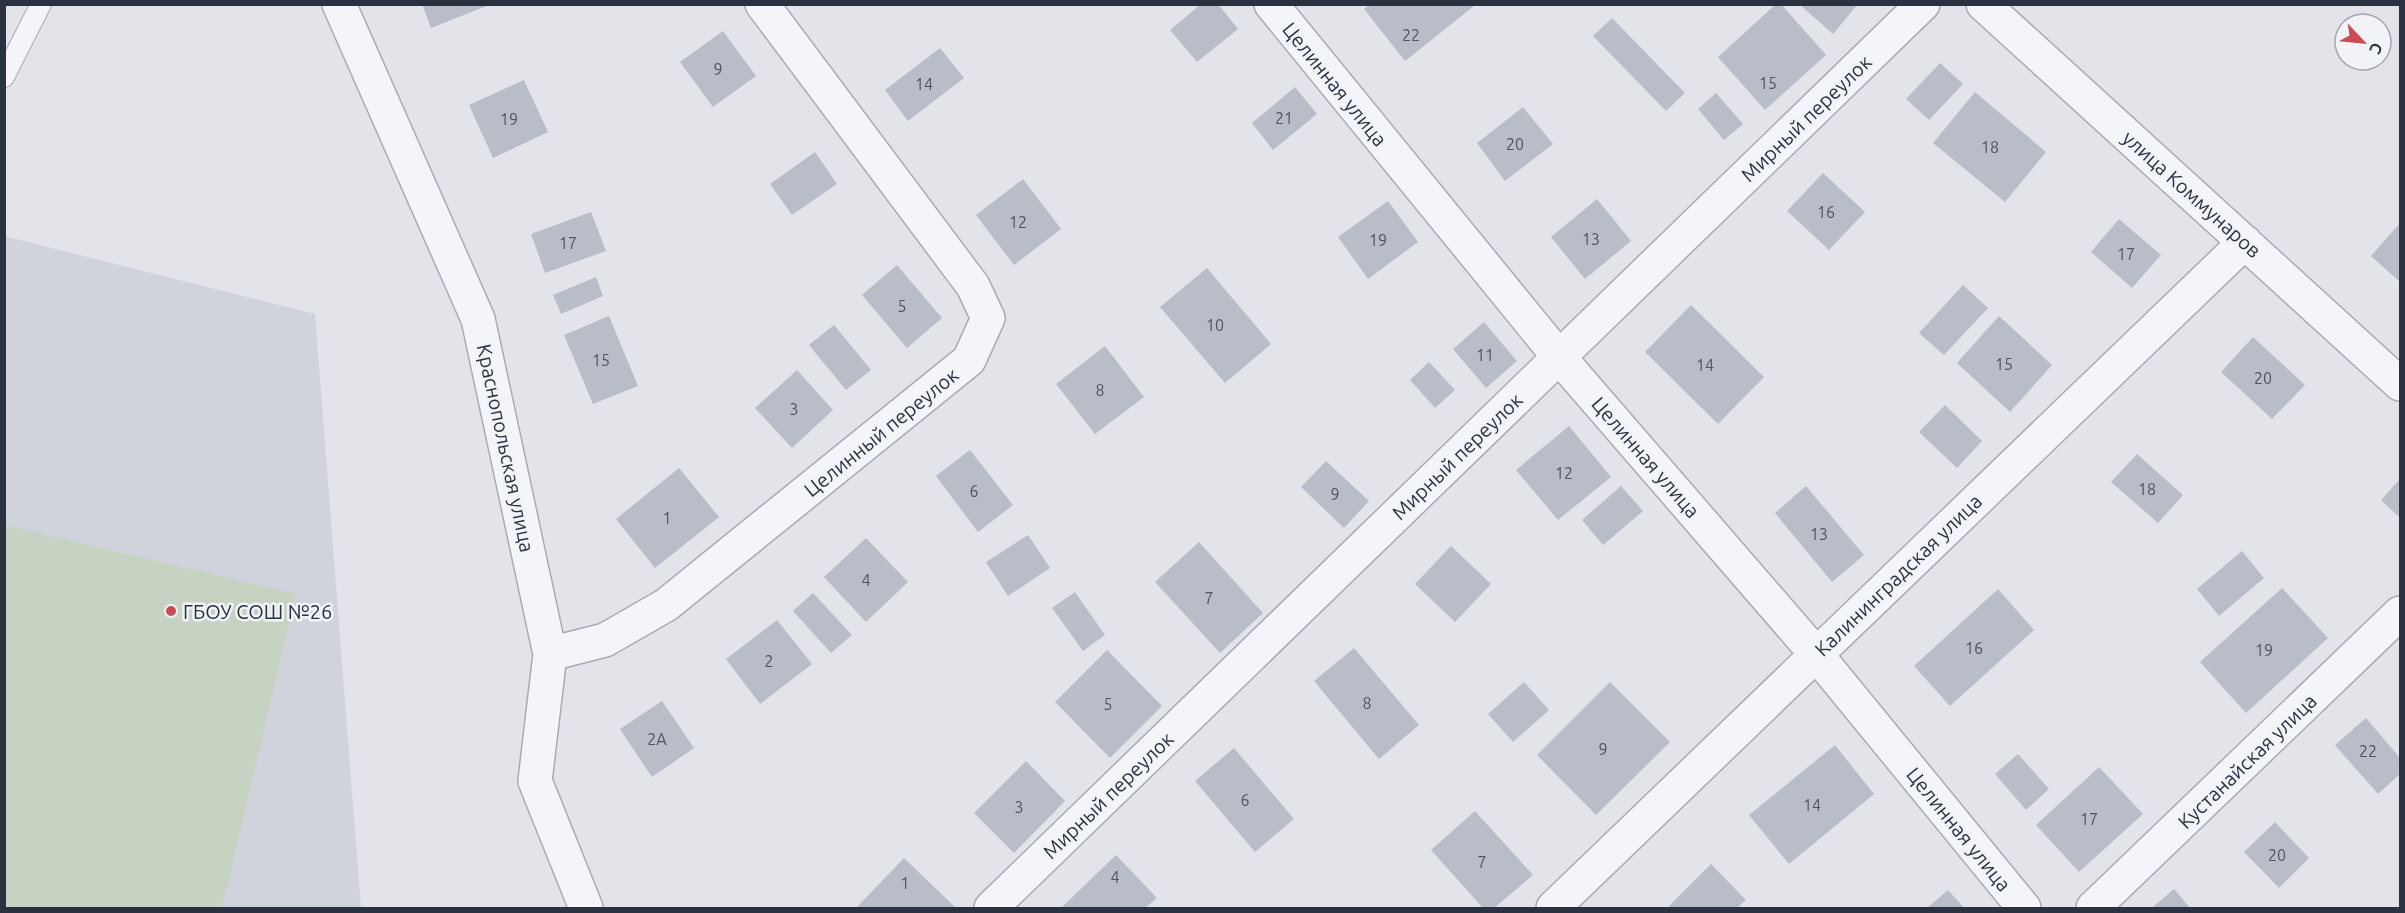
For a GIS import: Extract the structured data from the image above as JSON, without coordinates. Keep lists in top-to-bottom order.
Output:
{
  "streets": {
    "street": [
      "Целинная улица",
      "Мирный переулок",
      "улица Коммунаров",
      "Целинный переулок",
      "Краснопольская улица",
      "Калининградская улица",
      "Кустанайская улица"
    ]
  },
  "crossings": [
    ["Целинная улица", "Мирный переулок"],
    ["Целинная улица", "Калининградская улица"],
    ["улица Коммунаров", "Калининградская улица"],
    ["Целинный переулок", "Краснопольская улица"]
  ],
  "places": ["ГБОУ СОШ №26"],
  "house_numbers": [
    "22",
    "9",
    "15",
    "14",
    "21",
    "19",
    "20",
    "18",
    "16",
    "12",
    "13",
    "19",
    "17",
    "17",
    "5",
    "10",
    "11",
    "15",
    "15",
    "14",
    "20",
    "8",
    "3",
    "12",
    "18",
    "6",
    "9",
    "1",
    "13",
    "4",
    "7",
    "16",
    "19",
    "2",
    "8",
    "5",
    "2А",
    "9",
    "22",
    "6",
    "14",
    "3",
    "17",
    "20",
    "7",
    "4",
    "1"
  ],
  "north": "bottom right"
}
